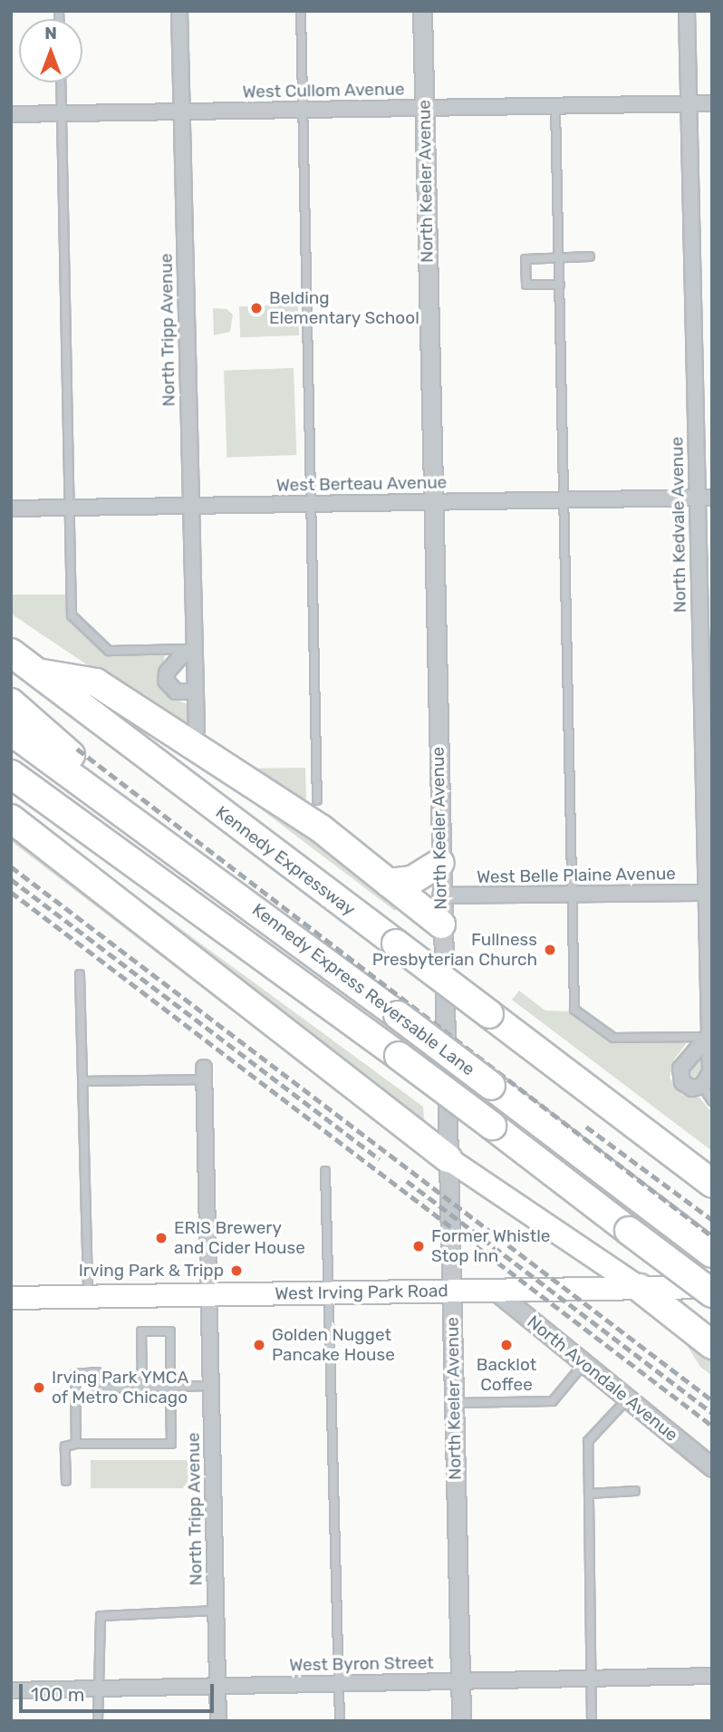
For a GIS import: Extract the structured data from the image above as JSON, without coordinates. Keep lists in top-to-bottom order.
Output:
{
  "streets": {
    "highway": ["Kennedy Expressway", "Kennedy Express Reversable Lane"],
    "main road": ["West Irving Park Road"],
    "street": [
      "West Cullom Avenue",
      "North Keeler Avenue",
      "North Tripp Avenue",
      "West Berteau Avenue",
      "North Kedvale Avenue",
      "West Belle Plaine Avenue",
      "North Avondale Avenue",
      "West Byron Street"
    ]
  },
  "crossings": [
    ["West Cullom Avenue", "North Keeler Avenue"],
    ["West Cullom Avenue", "North Tripp Avenue"],
    ["West Cullom Avenue", "North Kedvale Avenue"],
    ["North Keeler Avenue", "West Berteau Avenue"],
    ["North Keeler Avenue", "West Belle Plaine Avenue"],
    ["North Keeler Avenue", "West Irving Park Road"],
    ["North Keeler Avenue", "West Byron Street"],
    ["North Tripp Avenue", "West Berteau Avenue"],
    ["North Tripp Avenue", "West Irving Park Road"],
    ["North Tripp Avenue", "West Byron Street"],
    ["West Berteau Avenue", "North Kedvale Avenue"],
    ["North Kedvale Avenue", "West Belle Plaine Avenue"],
    ["West Irving Park Road", "North Avondale Avenue"]
  ],
  "places": [
    "Belding Elementary School",
    "Fullness Presbyterian Church",
    "ERIS Brewery and Cider House",
    "Former Whistle Stop Inn",
    "Irving Park & Tripp",
    "Golden Nugget Pancake House",
    "Backlot Coffee",
    "Irving Park YMCA of Metro Chicago"
  ],
  "scale_bar": "100 m",
  "north": "top"
}
